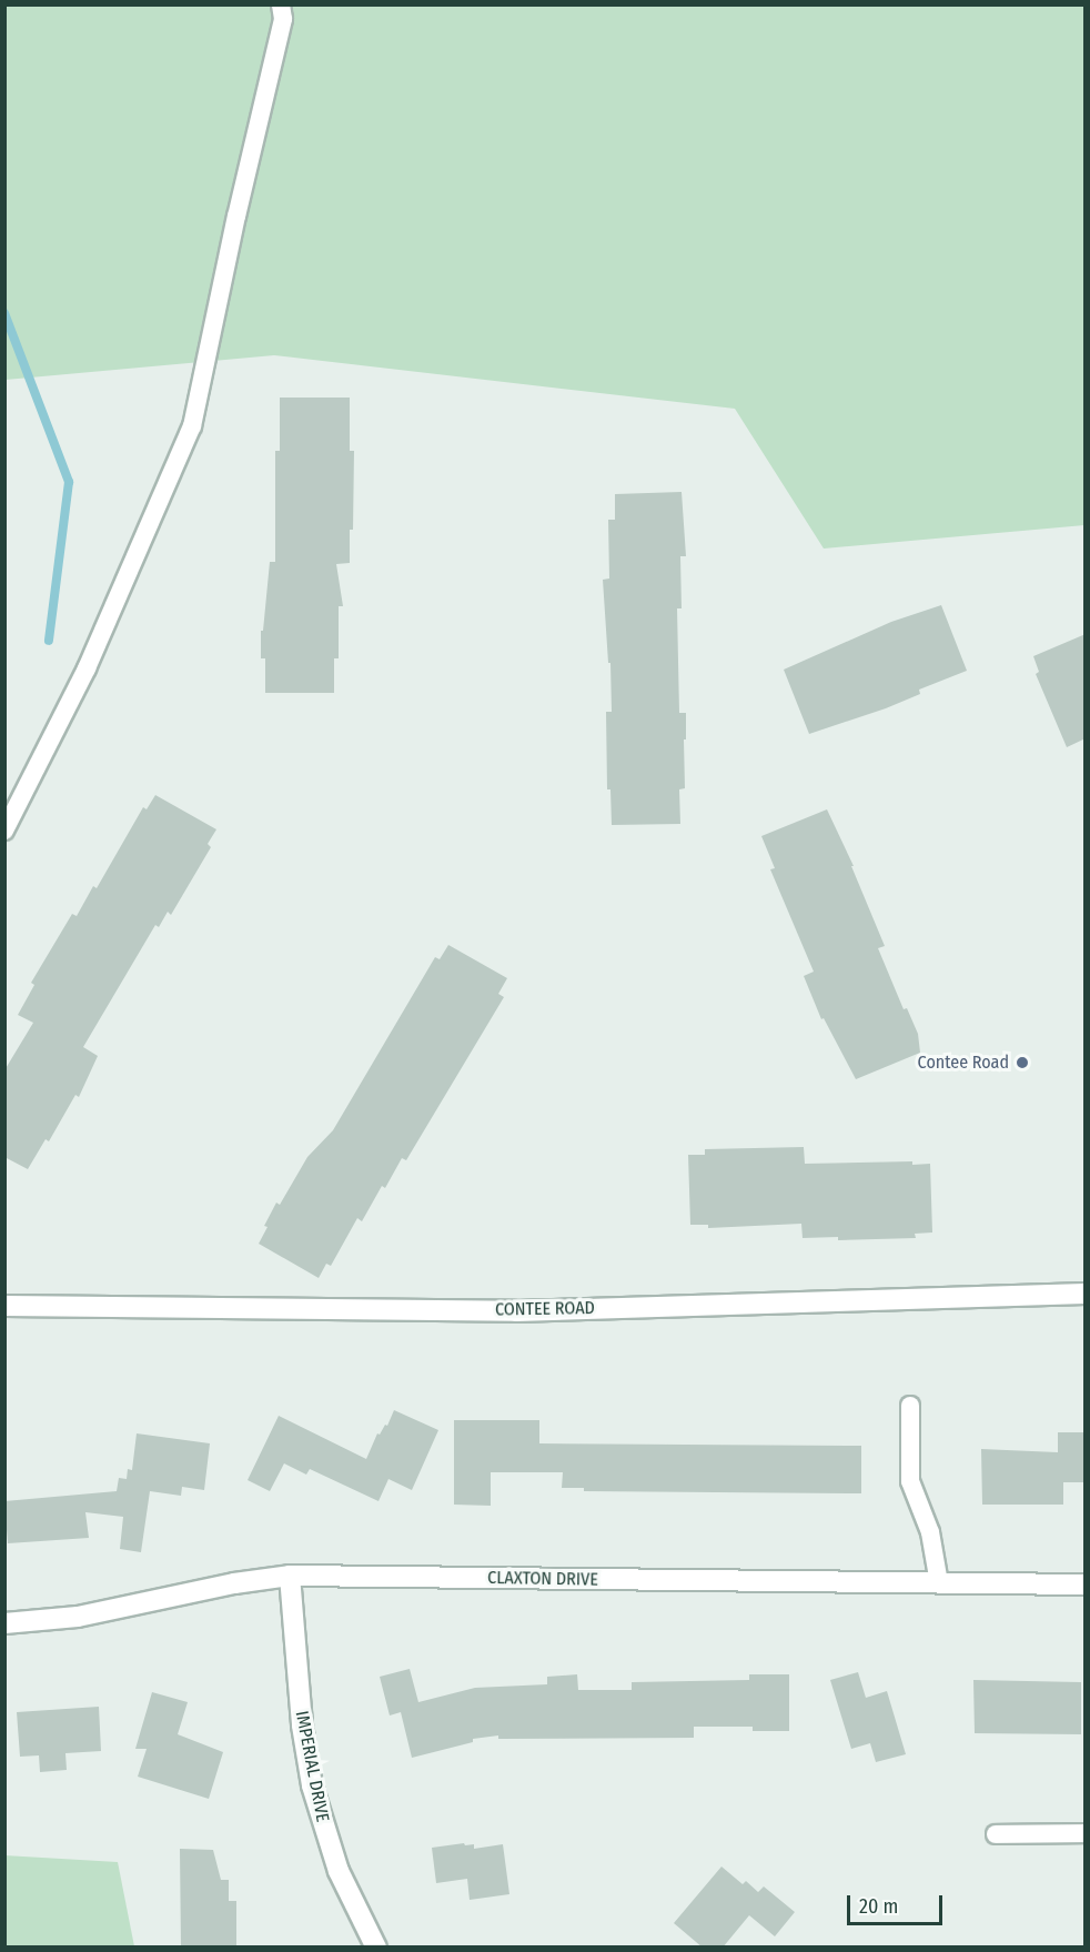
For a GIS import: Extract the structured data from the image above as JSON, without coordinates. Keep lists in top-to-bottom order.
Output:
{
  "streets": {
    "street": ["CONTEE ROAD", "CLAXTON DRIVE", "IMPERIAL DRIVE"]
  },
  "crossings": [
    ["CLAXTON DRIVE", "IMPERIAL DRIVE"]
  ],
  "places": ["Contee Road"],
  "scale_bar": "20 m"
}
